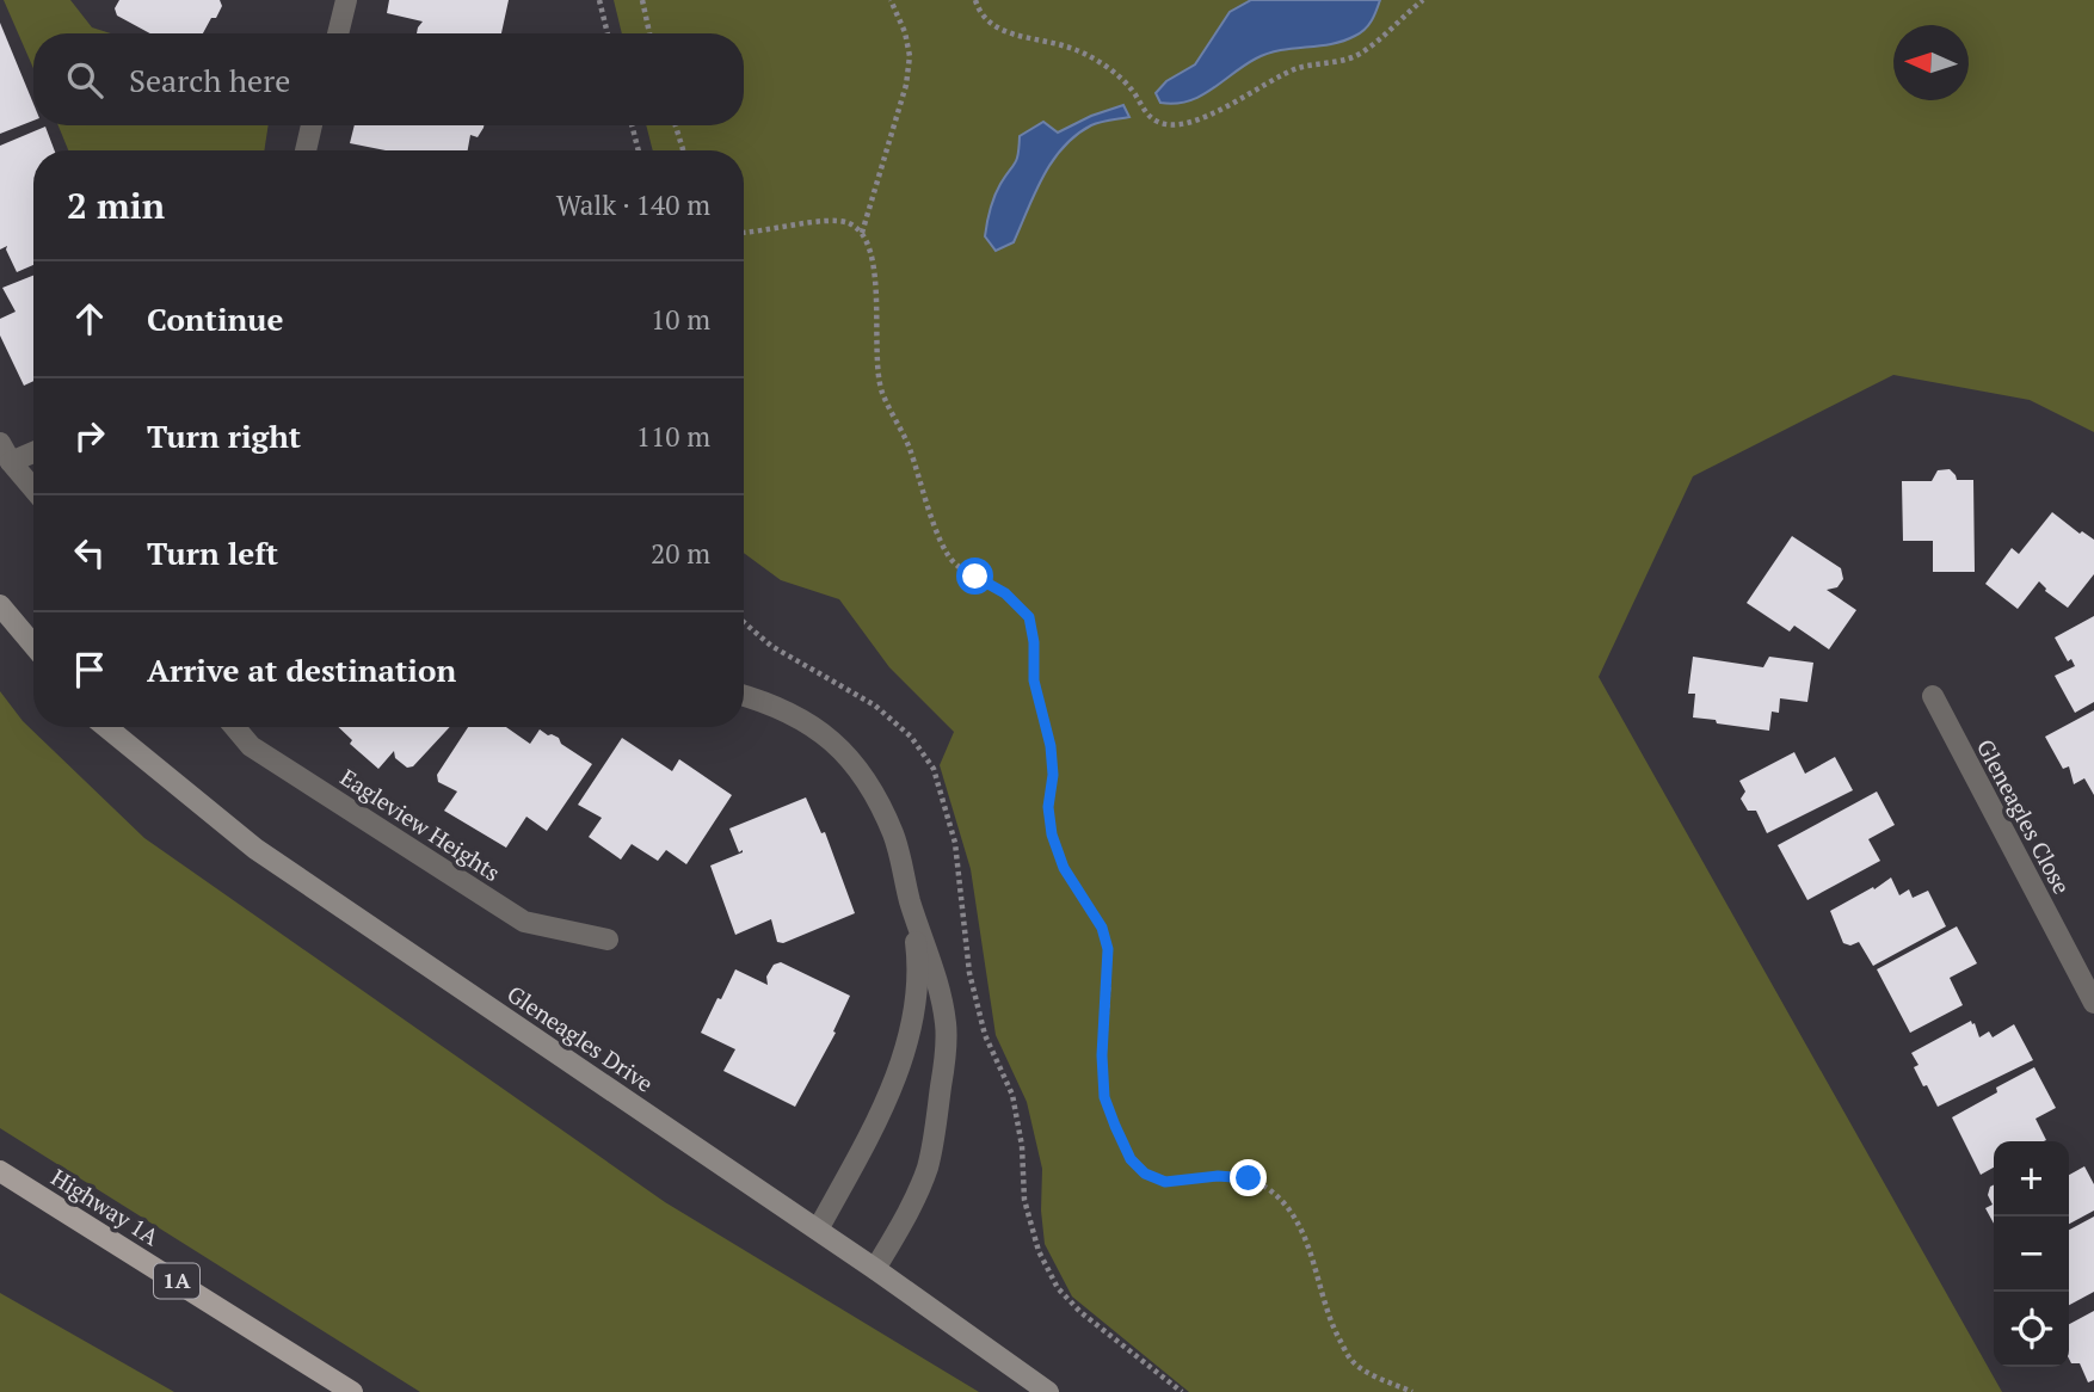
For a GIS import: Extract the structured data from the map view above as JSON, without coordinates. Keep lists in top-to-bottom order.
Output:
{
  "streets": {
    "main road": ["Highway 1A", "1A"],
    "street": ["Gleneagles Close", "Eagleview Heights", "Gleneagles Drive"]
  },
  "north": "left",
  "page": {
    "search": "Search here",
    "heading": ["2 min", "Walk · 140 m"],
    "list": [
      ["Continue", "10 m"],
      ["Turn right", "110 m"],
      ["Turn left", "20 m"],
      "Arrive at destination"
    ],
    "map_buttons": ["+", "−"]
  }
}
